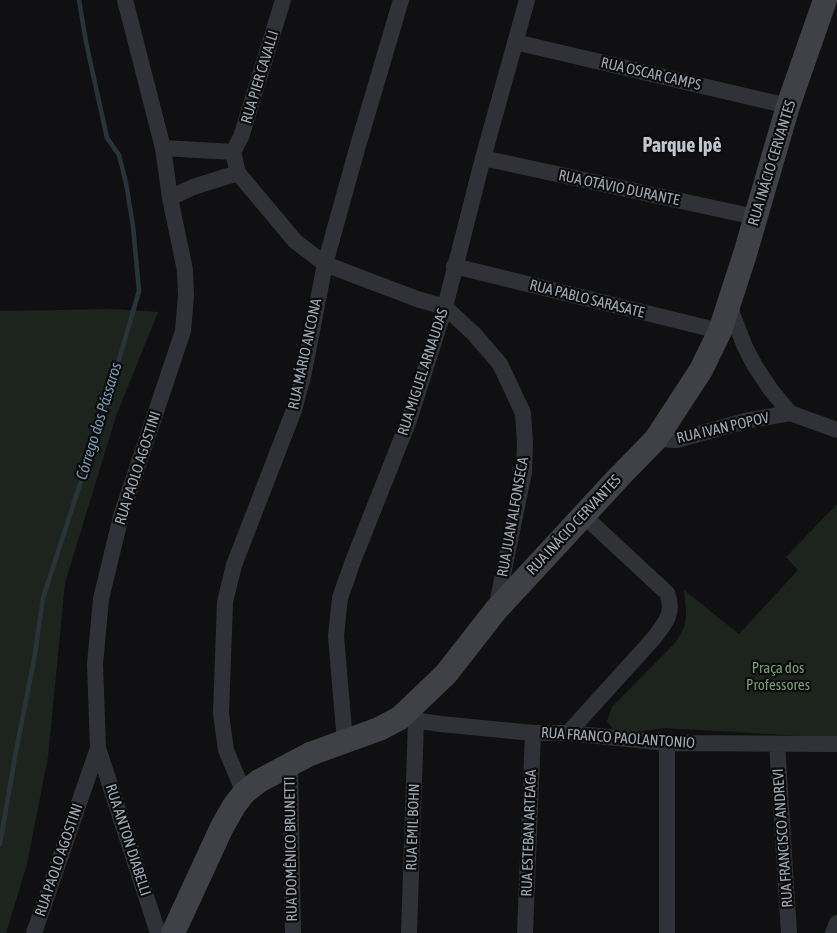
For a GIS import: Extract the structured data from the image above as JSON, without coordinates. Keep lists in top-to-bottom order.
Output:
{
  "streets": {
    "main road": ["RUA INÁCIO CERVANTES"],
    "street": [
      "RUA OSCAR CAMPS",
      "RUA PIER CAVALLI",
      "RUA OTÁVIO DURANTE",
      "RUA PABLO SARASATE",
      "RUA MÁRIO ANCONA",
      "RUA MIGUEL ARNAUDAS",
      "RUA IVAN POPOV",
      "RUA PAOLO AGOSTINI",
      "RUA JUAN ALFONSECA",
      "RUA FRANCO PAOLANTONIO",
      "RUA EMIL BOHN",
      "RUA ESTEBAN ARTEAGA",
      "RUA FRANCISCO ANDREVI",
      "RUA ANTON DIABELLI",
      "RUA DOMÊNICO BRUNETTI"
    ]
  },
  "crossings": [
    ["RUA OSCAR CAMPS", "RUA INÁCIO CERVANTES"],
    ["RUA OSCAR CAMPS", "RUA MIGUEL ARNAUDAS"],
    ["RUA PIER CAVALLI", "RUA JUAN ALFONSECA"],
    ["RUA INÁCIO CERVANTES", "RUA OTÁVIO DURANTE"],
    ["RUA INÁCIO CERVANTES", "RUA PABLO SARASATE"],
    ["RUA INÁCIO CERVANTES", "RUA MÁRIO ANCONA"],
    ["RUA INÁCIO CERVANTES", "RUA MIGUEL ARNAUDAS"],
    ["RUA INÁCIO CERVANTES", "RUA IVAN POPOV"],
    ["RUA INÁCIO CERVANTES", "RUA JUAN ALFONSECA"],
    ["RUA INÁCIO CERVANTES", "RUA FRANCO PAOLANTONIO"],
    ["RUA INÁCIO CERVANTES", "RUA EMIL BOHN"],
    ["RUA INÁCIO CERVANTES", "RUA DOMÊNICO BRUNETTI"],
    ["RUA OTÁVIO DURANTE", "RUA MIGUEL ARNAUDAS"],
    ["RUA PABLO SARASATE", "RUA MIGUEL ARNAUDAS"],
    ["RUA MÁRIO ANCONA", "RUA JUAN ALFONSECA"],
    ["RUA MIGUEL ARNAUDAS", "RUA JUAN ALFONSECA"],
    ["RUA PAOLO AGOSTINI", "RUA ANTON DIABELLI"],
    ["RUA FRANCO PAOLANTONIO", "RUA EMIL BOHN"],
    ["RUA FRANCO PAOLANTONIO", "RUA ESTEBAN ARTEAGA"],
    ["RUA FRANCO PAOLANTONIO", "RUA FRANCISCO ANDREVI"]
  ],
  "districts": ["Parque Ipê"],
  "water": ["Córrego dos Pássaros"],
  "parks": ["Praça dos Professores"]
}
